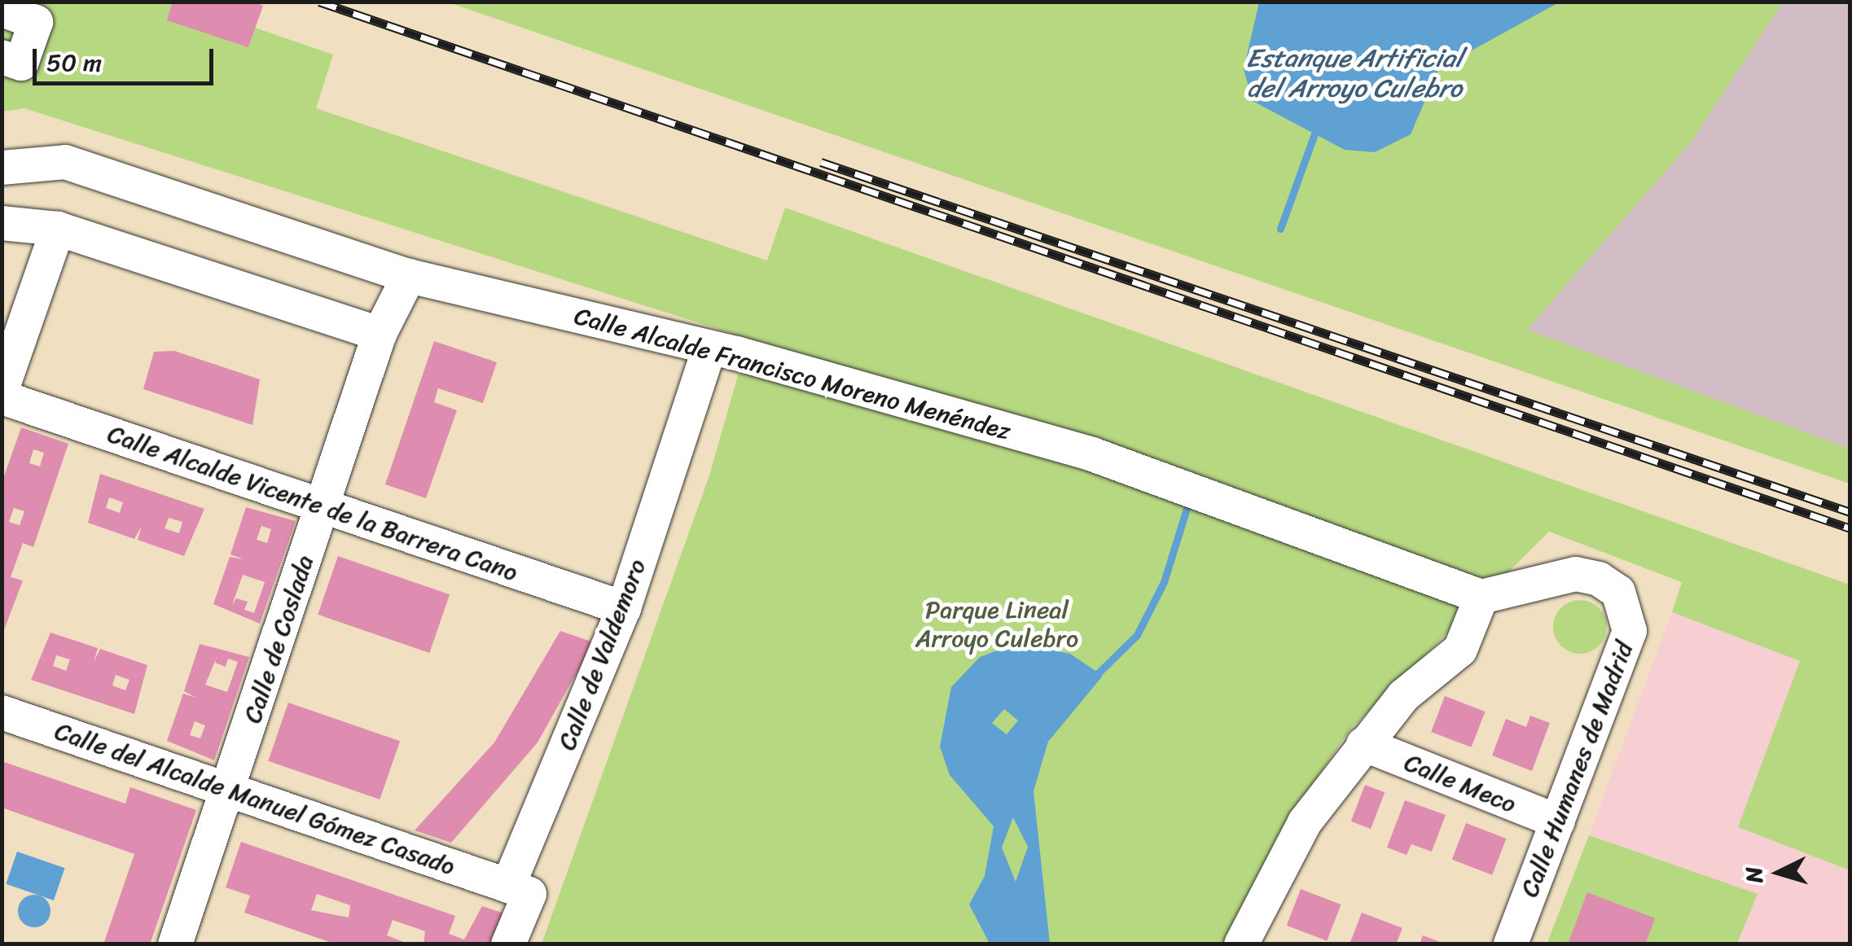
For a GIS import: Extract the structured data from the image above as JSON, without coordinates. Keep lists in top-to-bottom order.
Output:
{
  "streets": {
    "street": [
      "Calle Alcalde Francisco Moreno Menéndez",
      "Calle Alcalde Vicente de la Barrera Cano",
      "Calle de Coslada",
      "Calle de Valdemoro",
      "Calle Humanes de Madrid",
      "Calle Meco",
      "Calle del Alcalde Manuel Gómez Casado"
    ]
  },
  "crossings": [
    ["Calle Alcalde Francisco Moreno Menéndez", "Calle de Coslada"],
    ["Calle Alcalde Francisco Moreno Menéndez", "Calle de Valdemoro"],
    ["Calle Alcalde Francisco Moreno Menéndez", "Calle Humanes de Madrid"],
    ["Calle Alcalde Vicente de la Barrera Cano", "Calle de Coslada"],
    ["Calle Alcalde Vicente de la Barrera Cano", "Calle de Valdemoro"],
    ["Calle de Coslada", "Calle del Alcalde Manuel Gómez Casado"],
    ["Calle de Valdemoro", "Calle del Alcalde Manuel Gómez Casado"],
    ["Calle Humanes de Madrid", "Calle Meco"]
  ],
  "water": ["Estanque Artificial del Arroyo Culebro"],
  "parks": ["Parque Lineal Arroyo Culebro"],
  "scale_bar": "50 m",
  "north": "left"
}
